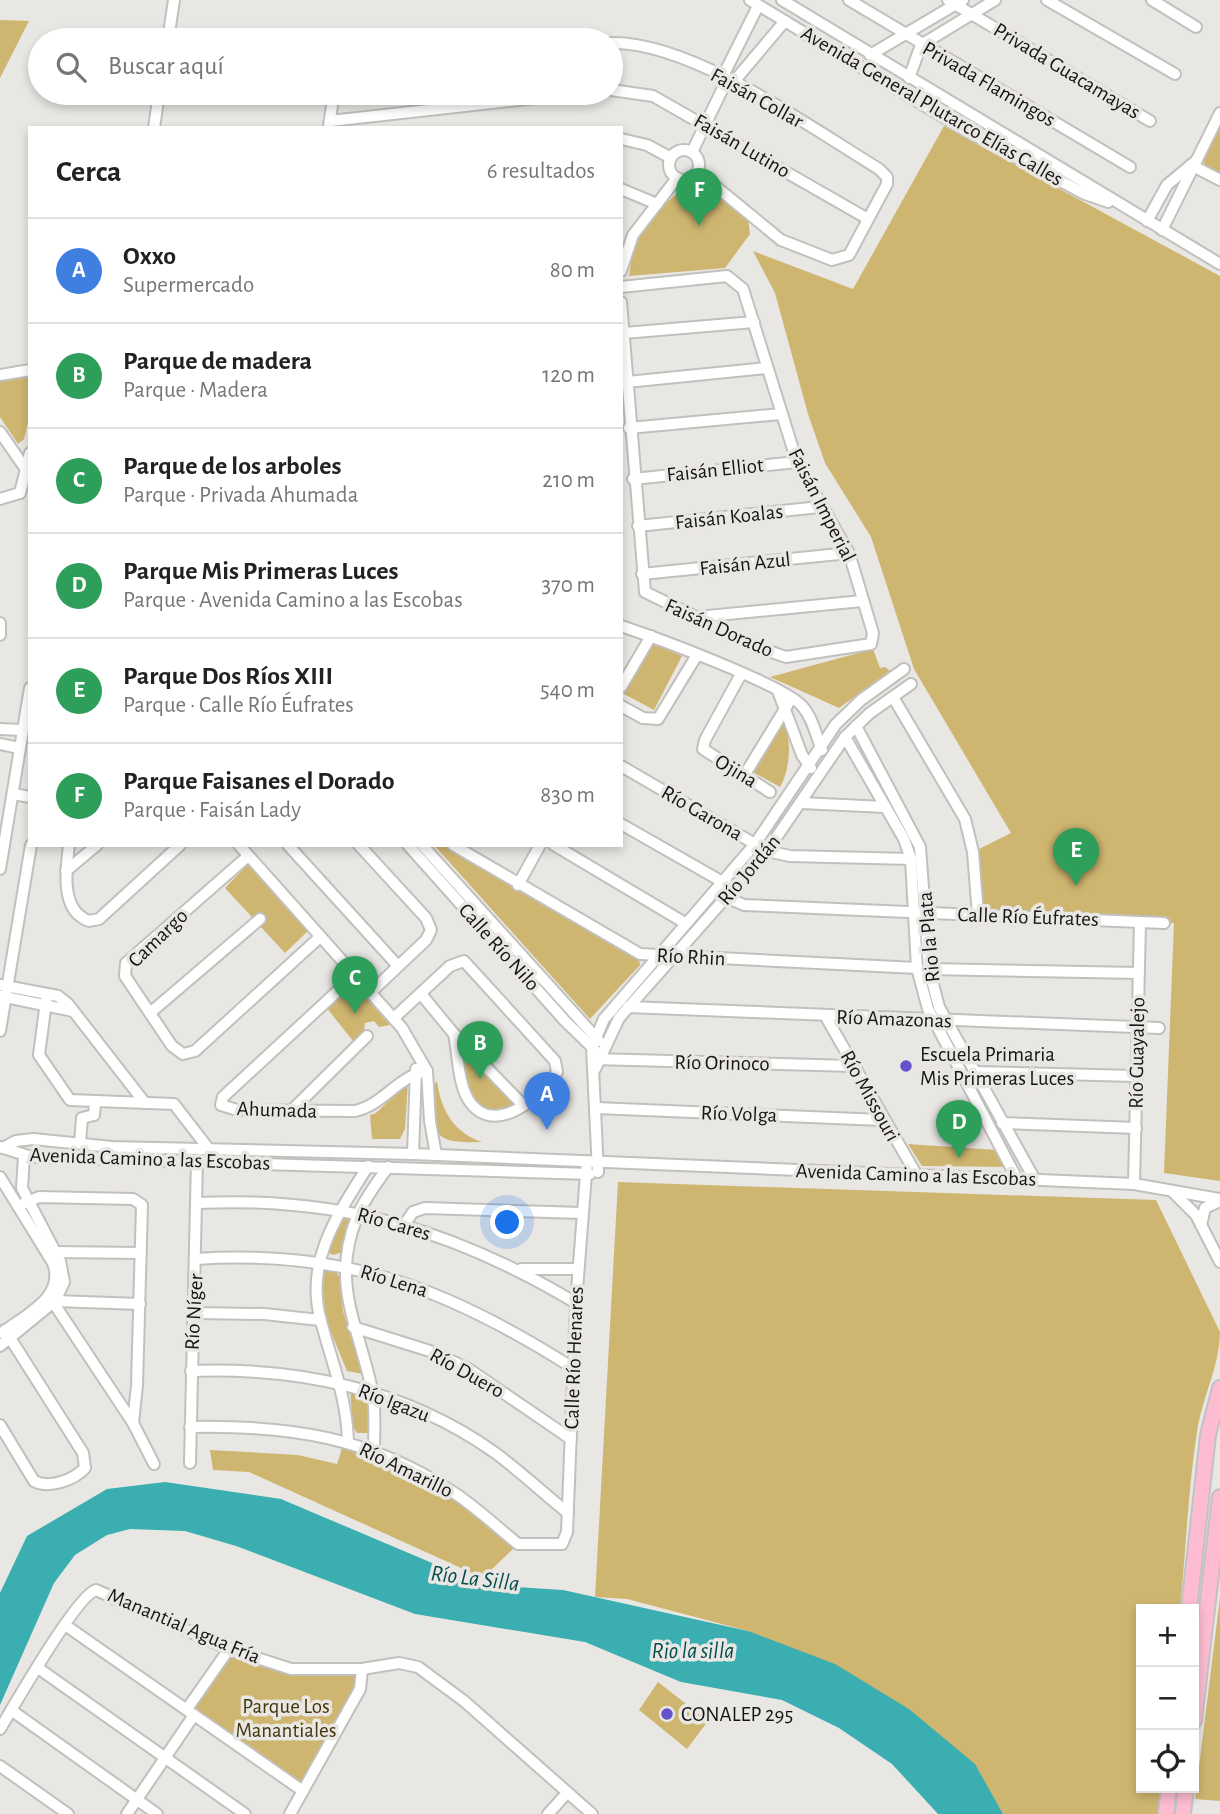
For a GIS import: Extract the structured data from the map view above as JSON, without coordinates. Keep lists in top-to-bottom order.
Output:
{
  "streets": {
    "street": [
      "Privada Guacamayas",
      "Privada Flamingos",
      "Faisán Collar",
      "Avenida General Plutarco Elías Calles",
      "Faisán Lutino",
      "Faisán Elliot",
      "Faisán Imperial",
      "Faisán Koalas",
      "Faisán Azul",
      "Faisán Dorado",
      "Ojina",
      "Río Garona",
      "Río Jordán",
      "Calle Río Éufrates",
      "Rio la Plata",
      "Camargo",
      "Calle Río Nilo",
      "Río Rhin",
      "Río Amazonas",
      "Río Guayalejo",
      "Río Orinoco",
      "Río Missouri",
      "Ahumada",
      "Río Volga",
      "Avenida Camino a las Escobas",
      "Río Cares",
      "Río Lena",
      "Río Níger",
      "Calle Río Henares",
      "Río Duero",
      "Río Igazu",
      "Río Amarillo",
      "Manantial Agua Fría"
    ]
  },
  "crossings": [
    ["Faisán Collar", "Faisán Lutino"],
    ["Faisán Elliot", "Faisán Imperial"],
    ["Faisán Elliot", "Faisán Dorado"],
    ["Faisán Imperial", "Faisán Koalas"],
    ["Faisán Imperial", "Faisán Azul"],
    ["Faisán Imperial", "Faisán Dorado"],
    ["Faisán Koalas", "Faisán Dorado"],
    ["Faisán Azul", "Faisán Dorado"],
    ["Río Garona", "Río Jordán"],
    ["Río Garona", "Rio la Plata"],
    ["Río Jordán", "Calle Río Éufrates"],
    ["Río Jordán", "Rio la Plata"],
    ["Río Jordán", "Calle Río Nilo"],
    ["Río Jordán", "Río Rhin"],
    ["Río Jordán", "Río Amazonas"],
    ["Río Jordán", "Río Orinoco"],
    ["Calle Río Éufrates", "Rio la Plata"],
    ["Calle Río Éufrates", "Río Guayalejo"],
    ["Rio la Plata", "Río Rhin"],
    ["Rio la Plata", "Río Amazonas"],
    ["Rio la Plata", "Avenida Camino a las Escobas"],
    ["Calle Río Nilo", "Río Orinoco"],
    ["Río Rhin", "Río Guayalejo"],
    ["Río Amazonas", "Río Guayalejo"],
    ["Río Amazonas", "Río Missouri"],
    ["Río Guayalejo", "Avenida Camino a las Escobas"],
    ["Río Orinoco", "Río Missouri"],
    ["Río Missouri", "Río Volga"],
    ["Río Missouri", "Avenida Camino a las Escobas"],
    ["Avenida Camino a las Escobas", "Río Níger"],
    ["Avenida Camino a las Escobas", "Calle Río Henares"],
    ["Río Cares", "Río Níger"],
    ["Río Cares", "Calle Río Henares"],
    ["Río Lena", "Río Níger"],
    ["Río Lena", "Calle Río Henares"],
    ["Río Níger", "Río Igazu"],
    ["Río Níger", "Río Amarillo"],
    ["Calle Río Henares", "Río Duero"],
    ["Calle Río Henares", "Río Igazu"],
    ["Calle Río Henares", "Río Amarillo"]
  ],
  "water": ["Río La Silla", "Rio la silla"],
  "parks": ["Parque Los Manantiales"],
  "places": ["Escuela Primaria Mis Primeras Luces", "CONALEP 295"],
  "page": {
    "search": "Buscar aquí",
    "heading": ["Cerca", "6 resultados"],
    "pins": [
      "F",
      "E",
      "C",
      "B",
      "A",
      "D"
    ],
    "list": [
      {
        "mark": "A",
        "name": "Oxxo",
        "note": "Supermercado",
        "value": "80 m"
      },
      {
        "mark": "B",
        "name": "Parque de madera",
        "note": "Parque · Madera",
        "value": "120 m"
      },
      {
        "mark": "C",
        "name": "Parque de los arboles",
        "note": "Parque · Privada Ahumada",
        "value": "210 m"
      },
      {
        "mark": "D",
        "name": "Parque Mis Primeras Luces",
        "note": "Parque · Avenida Camino a las Escobas",
        "value": "370 m"
      },
      {
        "mark": "E",
        "name": "Parque Dos Ríos XIII",
        "note": "Parque · Calle Río Éufrates",
        "value": "540 m"
      },
      {
        "mark": "F",
        "name": "Parque Faisanes el Dorado",
        "note": "Parque · Faisán Lady",
        "value": "830 m"
      }
    ],
    "map_buttons": ["+", "−"]
  }
}
